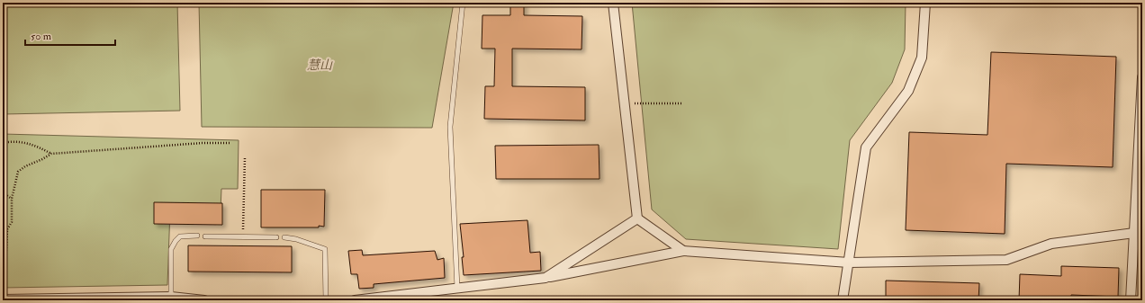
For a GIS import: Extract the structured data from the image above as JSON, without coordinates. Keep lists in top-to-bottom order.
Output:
{
  "parks": ["慧山"],
  "scale_bar": "50 m"
}
